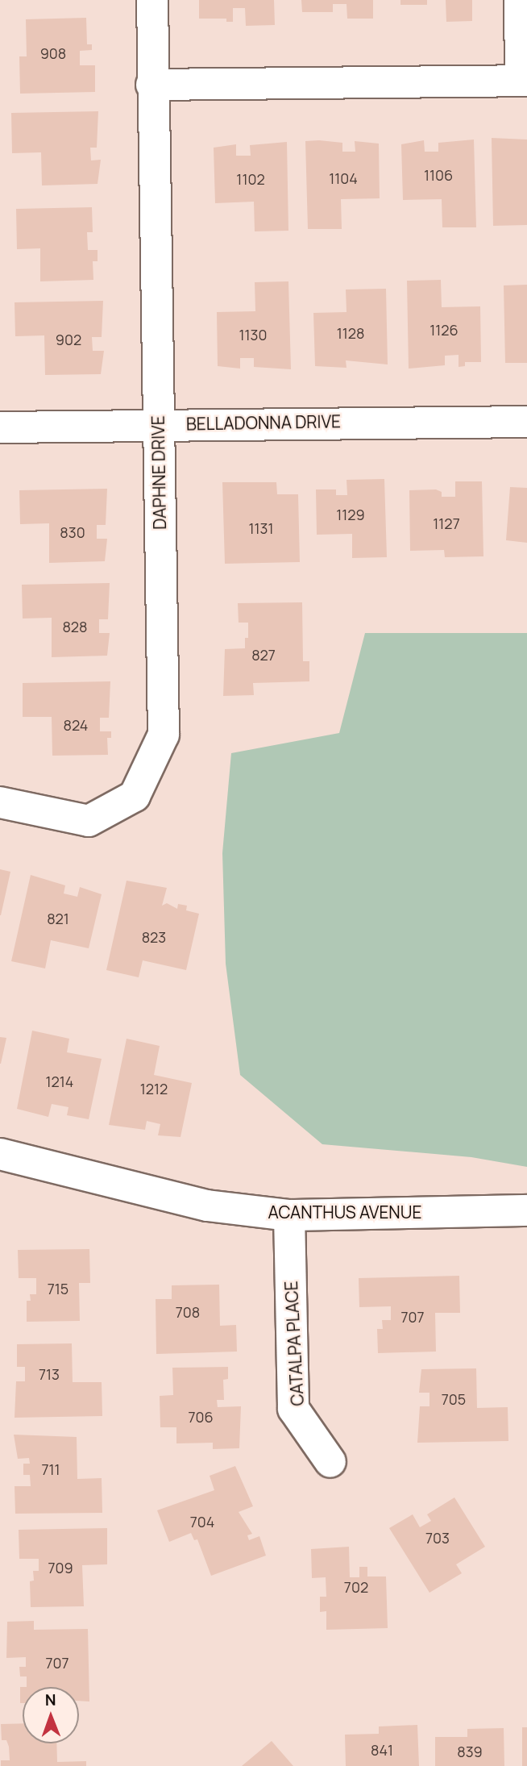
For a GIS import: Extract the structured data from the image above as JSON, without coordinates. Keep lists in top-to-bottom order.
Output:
{
  "streets": {
    "street": [
      "BELLADONNA DRIVE",
      "DAPHNE DRIVE",
      "ACANTHUS AVENUE",
      "CATALPA PLACE"
    ]
  },
  "crossings": [
    ["BELLADONNA DRIVE", "DAPHNE DRIVE"],
    ["ACANTHUS AVENUE", "CATALPA PLACE"]
  ],
  "house_numbers": [
    "908",
    "1106",
    "1104",
    "1102",
    "1126",
    "1128",
    "1130",
    "902",
    "1129",
    "1127",
    "1131",
    "830",
    "828",
    "827",
    "824",
    "821",
    "823",
    "1214",
    "1212",
    "715",
    "708",
    "707",
    "713",
    "705",
    "706",
    "711",
    "704",
    "703",
    "709",
    "702",
    "707",
    "841",
    "839"
  ],
  "north": "top"
}
